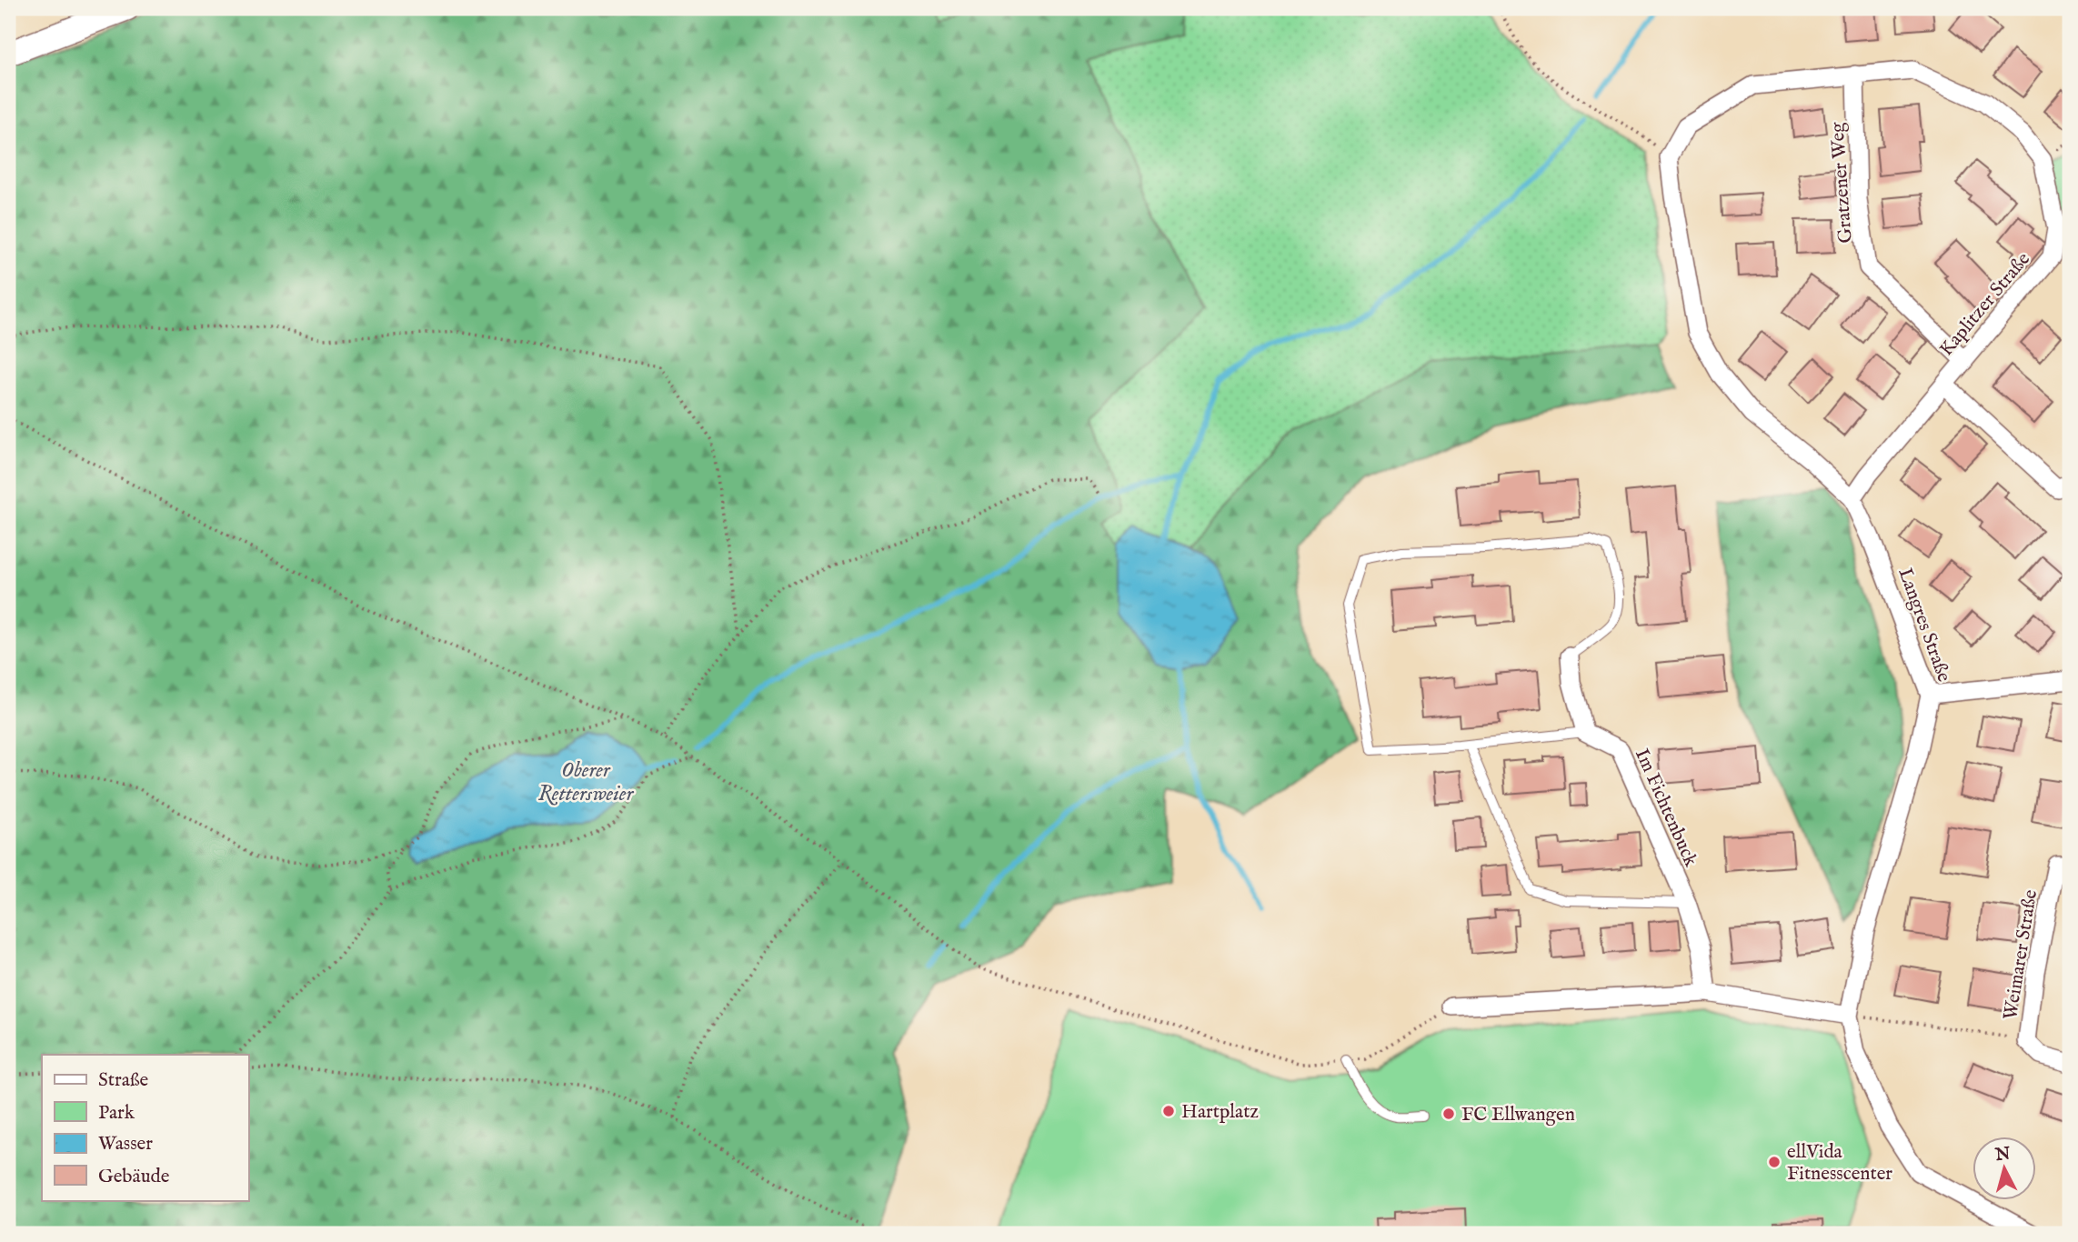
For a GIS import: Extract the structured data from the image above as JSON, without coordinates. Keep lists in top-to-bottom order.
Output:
{
  "streets": {
    "street": [
      "Gratzener Weg",
      "Kaplitzer Straße",
      "Langres Straße",
      "Im Fichtenbuck",
      "Weimarer Straße"
    ]
  },
  "crossings": [
    ["Gratzener Weg", "Kaplitzer Straße"],
    ["Kaplitzer Straße", "Langres Straße"]
  ],
  "water": ["Oberer Rettersweier"],
  "places": ["Hartplatz", "FC Ellwangen", "ellVida Fitnesscenter"],
  "legend": [
    "Straße",
    "Park",
    "Wasser",
    "Gebäude"
  ],
  "north": "top"
}
